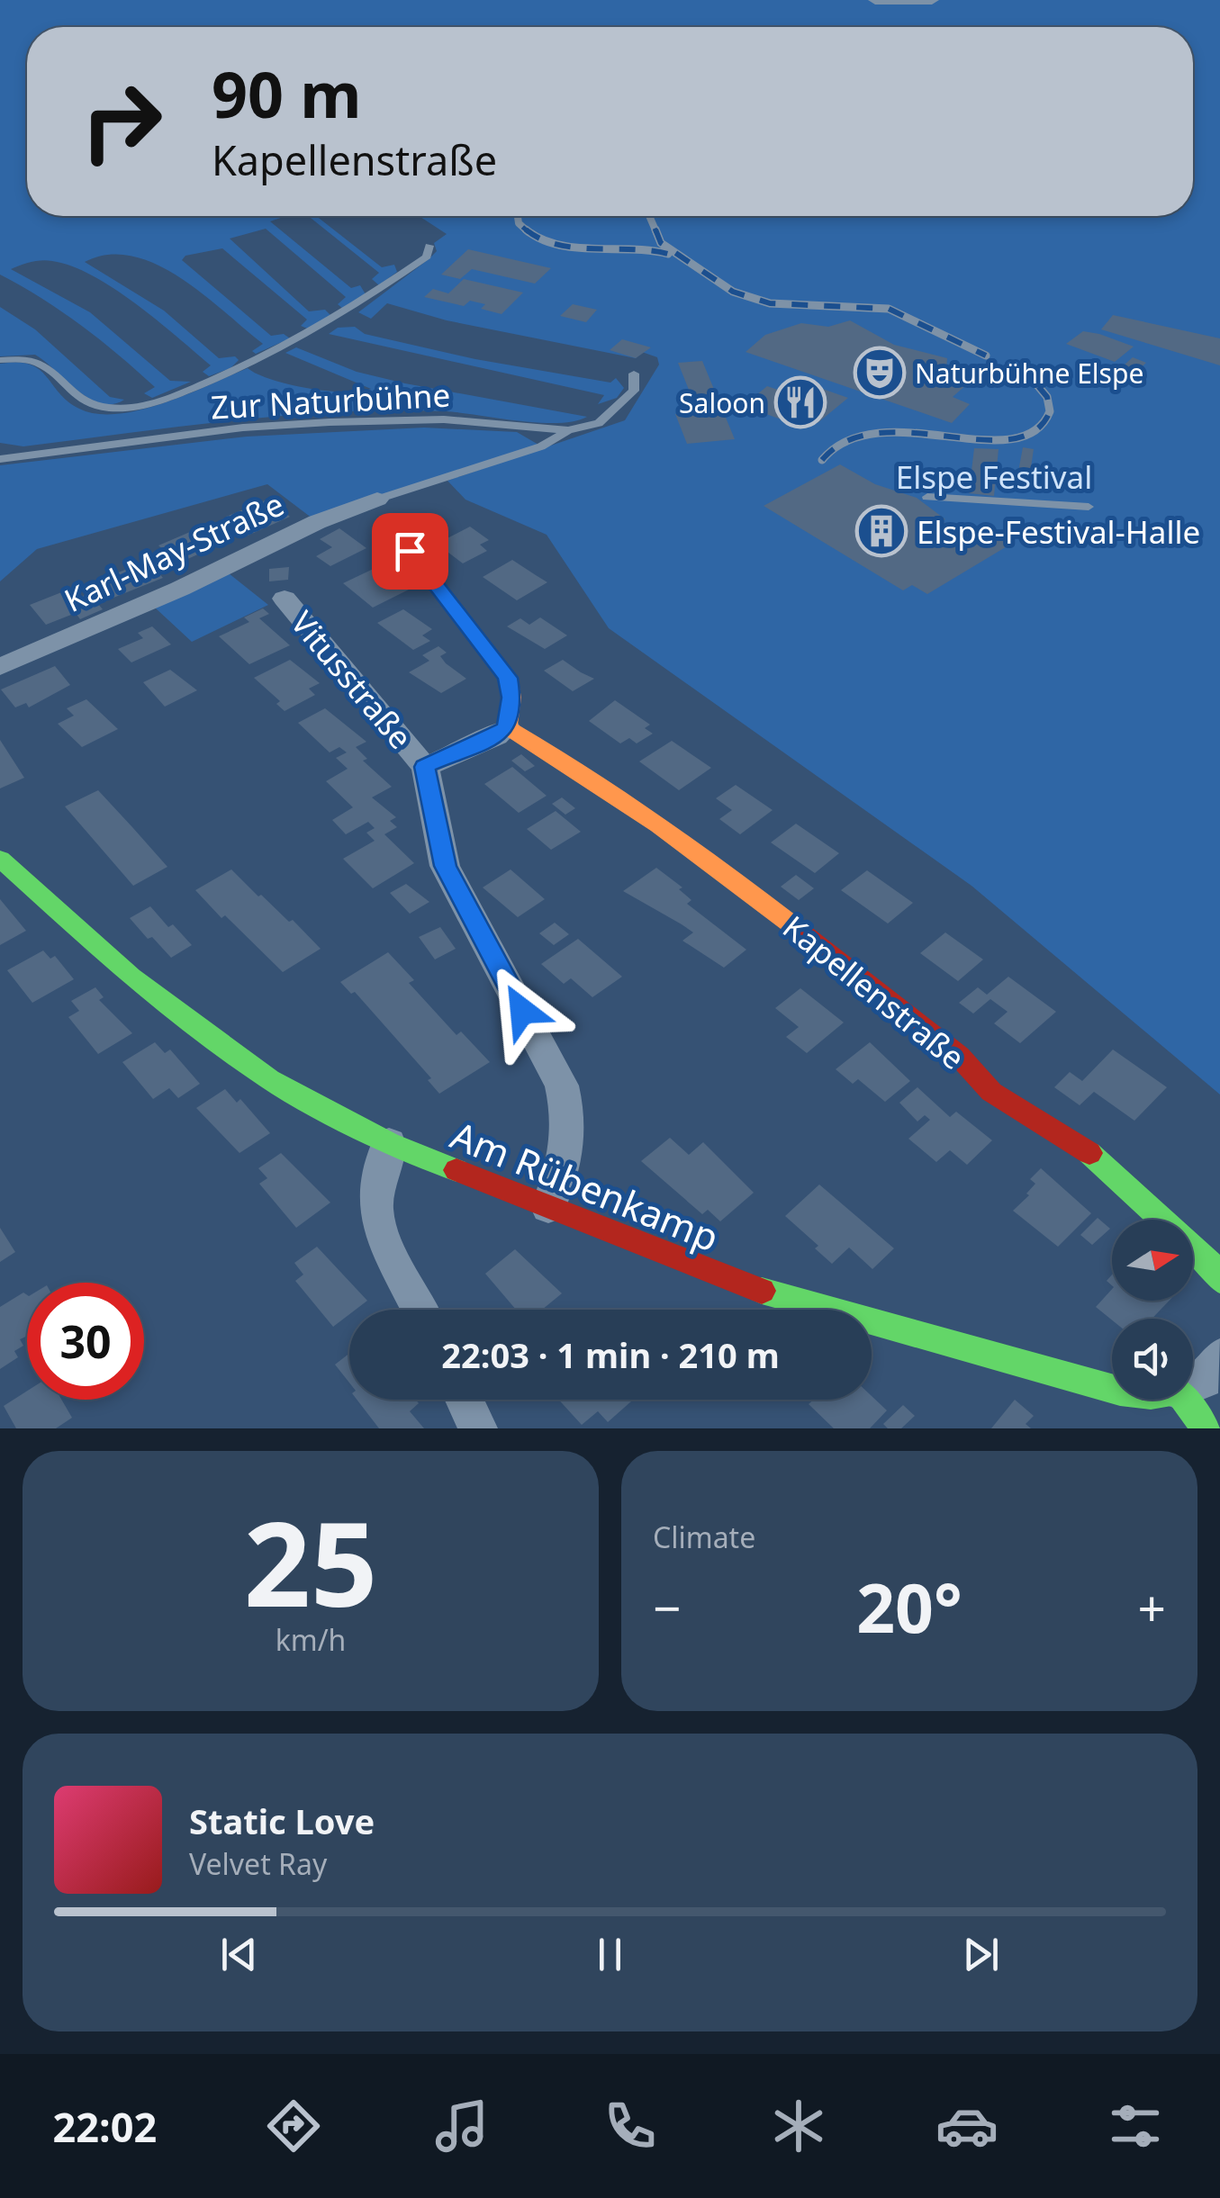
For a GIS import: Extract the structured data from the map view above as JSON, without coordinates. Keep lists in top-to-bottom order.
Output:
{
  "streets": {
    "street": [
      "Karl-May-Straße",
      "Vitusstraße",
      "Kapellenstraße",
      "Am Rübenkamp"
    ],
    "lane": ["Zur Naturbühne"]
  },
  "crossings": [
    ["Vitusstraße", "Am Rübenkamp"]
  ],
  "parks": ["Elspe Festival"],
  "places": {
    "theatre": ["Naturbühne Elspe"],
    "restaurant": ["Saloon"],
    "building": ["Elspe-Festival-Halle"]
  },
  "north": "right",
  "page": {
    "turn": ["90 m", "Kapellenstraße"],
    "limit": "30",
    "trip": "22:03 · 1 min · 210 m",
    "tile": [
      ["25", "km/h"],
      "Climate"
    ],
    "heat": ["−", "20°", "+"],
    "song": ["Static Love", "Velvet Ray"],
    "tabs": "22:02"
  }
}
